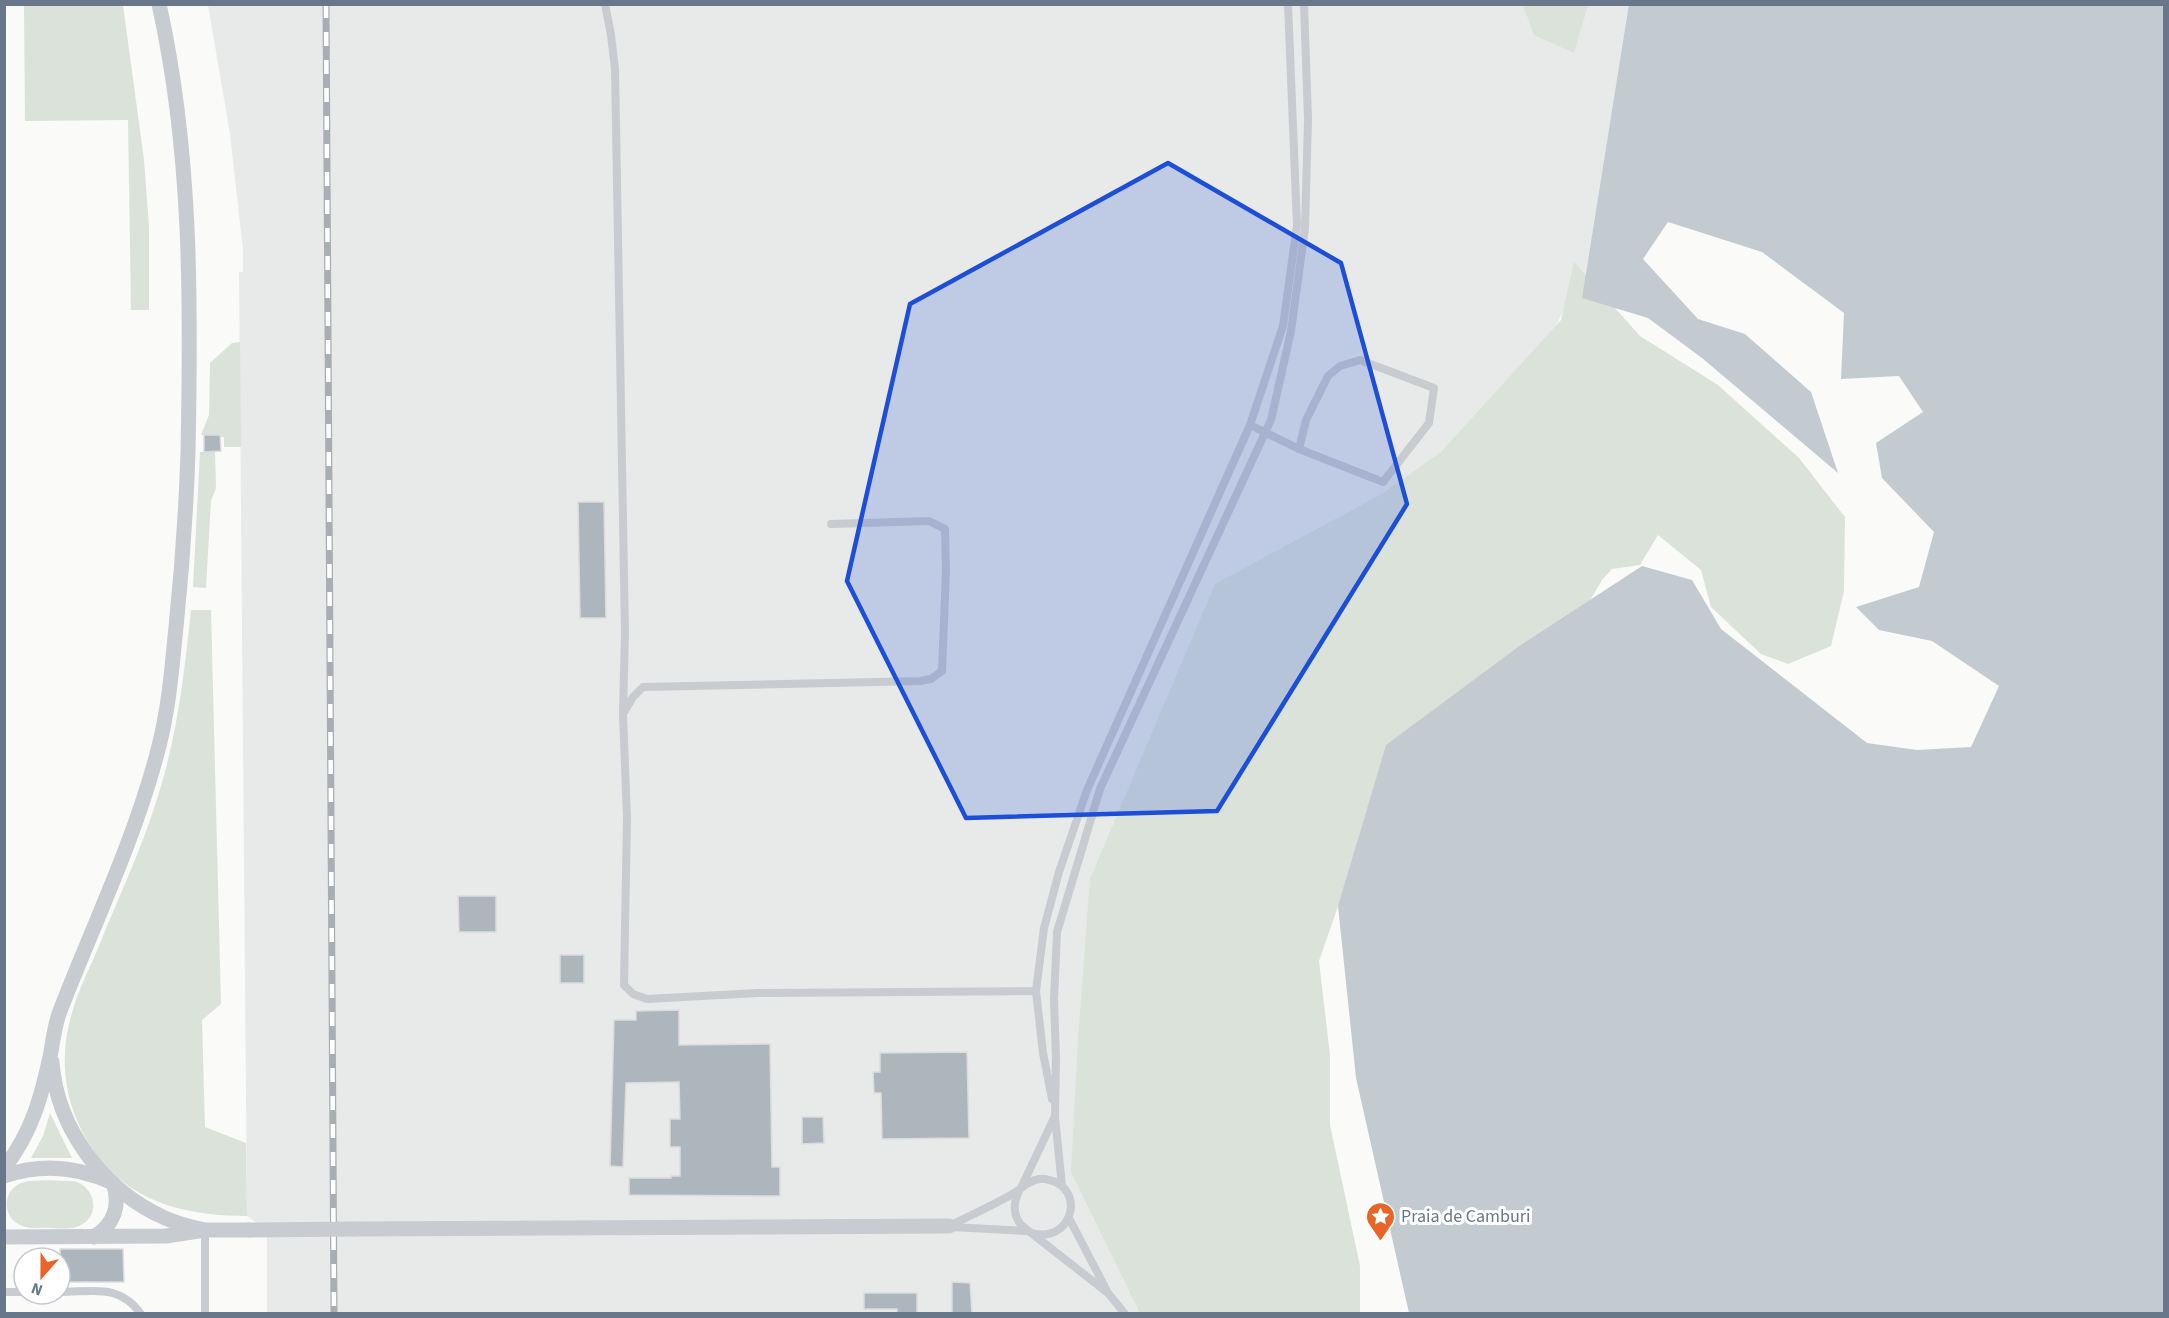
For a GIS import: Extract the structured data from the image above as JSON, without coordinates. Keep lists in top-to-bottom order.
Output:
{
  "places": {
    "place": ["Praia de Camburi"]
  },
  "north": "bottom"
}
